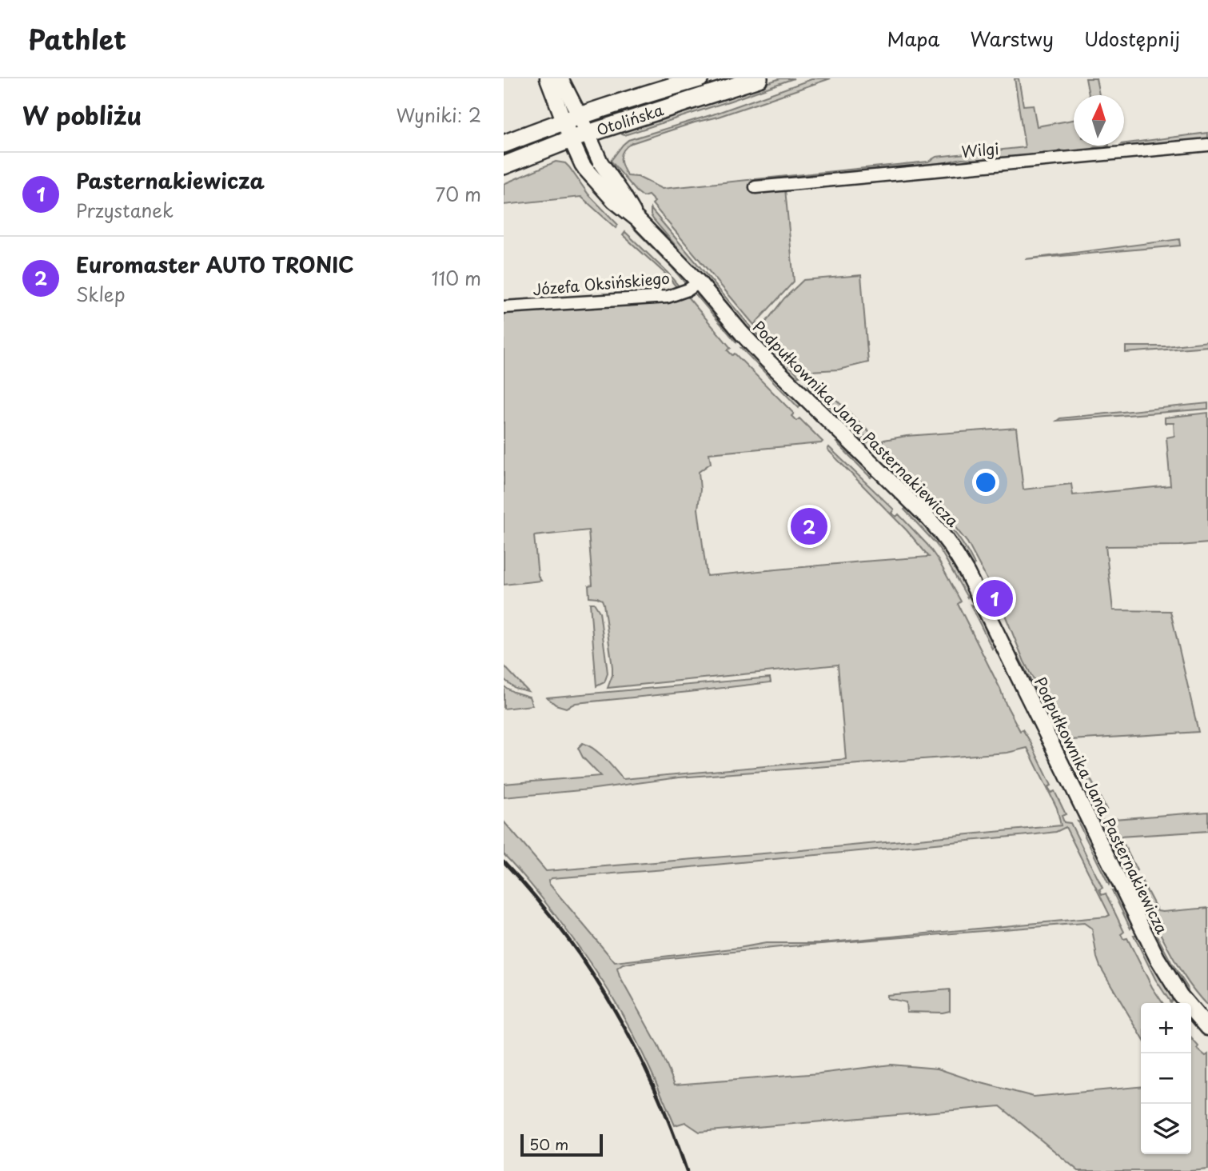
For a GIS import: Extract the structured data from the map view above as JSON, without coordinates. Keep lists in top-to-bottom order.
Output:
{
  "streets": {
    "main road": ["Otolińska"],
    "street": ["Wilgi", "Józefa Oksińskiego", "Podpułkownika Jana Pasternakiewicza"]
  },
  "crossings": [
    ["Otolińska", "Podpułkownika Jana Pasternakiewicza"],
    ["Józefa Oksińskiego", "Podpułkownika Jana Pasternakiewicza"]
  ],
  "scale_bar": "50 m",
  "north": "top",
  "page": {
    "header": "Pathlet",
    "nav": ["Mapa", "Warstwy", "Udostępnij"],
    "heading": ["W pobliżu", "Wyniki: 2"],
    "list": [
      {
        "mark": "1",
        "name": "Pasternakiewicza",
        "note": "Przystanek",
        "value": "70 m"
      },
      {
        "mark": "2",
        "name": "Euromaster AUTO TRONIC",
        "note": "Sklep",
        "value": "110 m"
      }
    ],
    "pins": ["2", "1"],
    "map_buttons": ["+", "−"],
    "scale": "50 m"
  }
}
